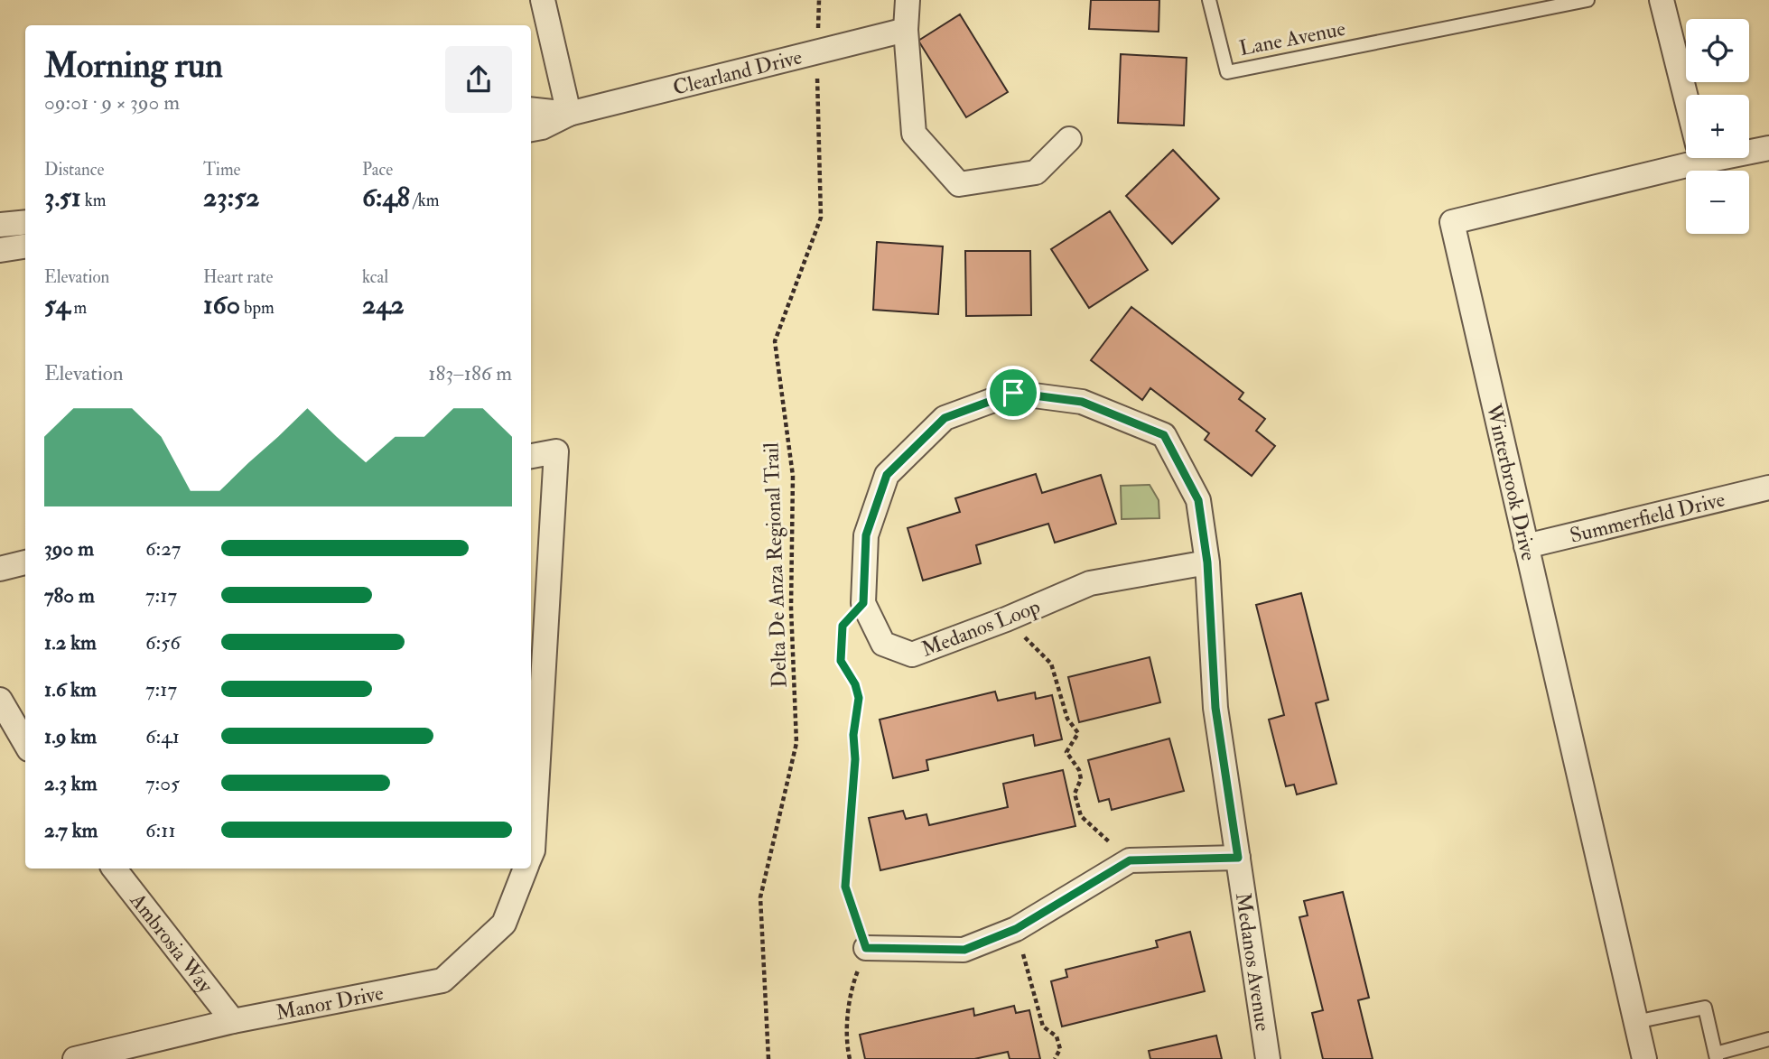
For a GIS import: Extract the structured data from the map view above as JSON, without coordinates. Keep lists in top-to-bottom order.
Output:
{
  "streets": {
    "street": [
      "Clearland Drive",
      "Winterbrook Drive",
      "Summerfield Drive",
      "Medanos Loop",
      "Ambrosia Way",
      "Medanos Avenue",
      "Manor Drive"
    ],
    "lane": ["Lane Avenue"],
    "path": ["Delta De Anza Regional Trail"]
  },
  "crossings": [
    ["Clearland Drive", "Delta De Anza Regional Trail"],
    ["Winterbrook Drive", "Summerfield Drive"],
    ["Medanos Loop", "Medanos Avenue"],
    ["Ambrosia Way", "Manor Drive"]
  ],
  "page": {
    "map_buttons": ["+", "−"],
    "heading": ["Morning run", "09:01 · 9 × 390 m"],
    "stats": [
      ["Distance", "3.51 km"],
      ["Time", "23:52"],
      ["Pace", "6:48 /km"],
      ["Elevation", "54 m"],
      ["Heart rate", "160 bpm"],
      ["kcal", "242"]
    ],
    "chart": ["Elevation", "183–186 m"],
    "list": [
      {
        "name": "390 m",
        "note": "6:27"
      },
      {
        "name": "780 m",
        "note": "7:17"
      },
      {
        "name": "1.2 km",
        "note": "6:56"
      },
      {
        "name": "1.6 km",
        "note": "7:17"
      },
      {
        "name": "1.9 km",
        "note": "6:41"
      },
      {
        "name": "2.3 km",
        "note": "7:05"
      },
      {
        "name": "2.7 km",
        "note": "6:11"
      }
    ]
  }
}
